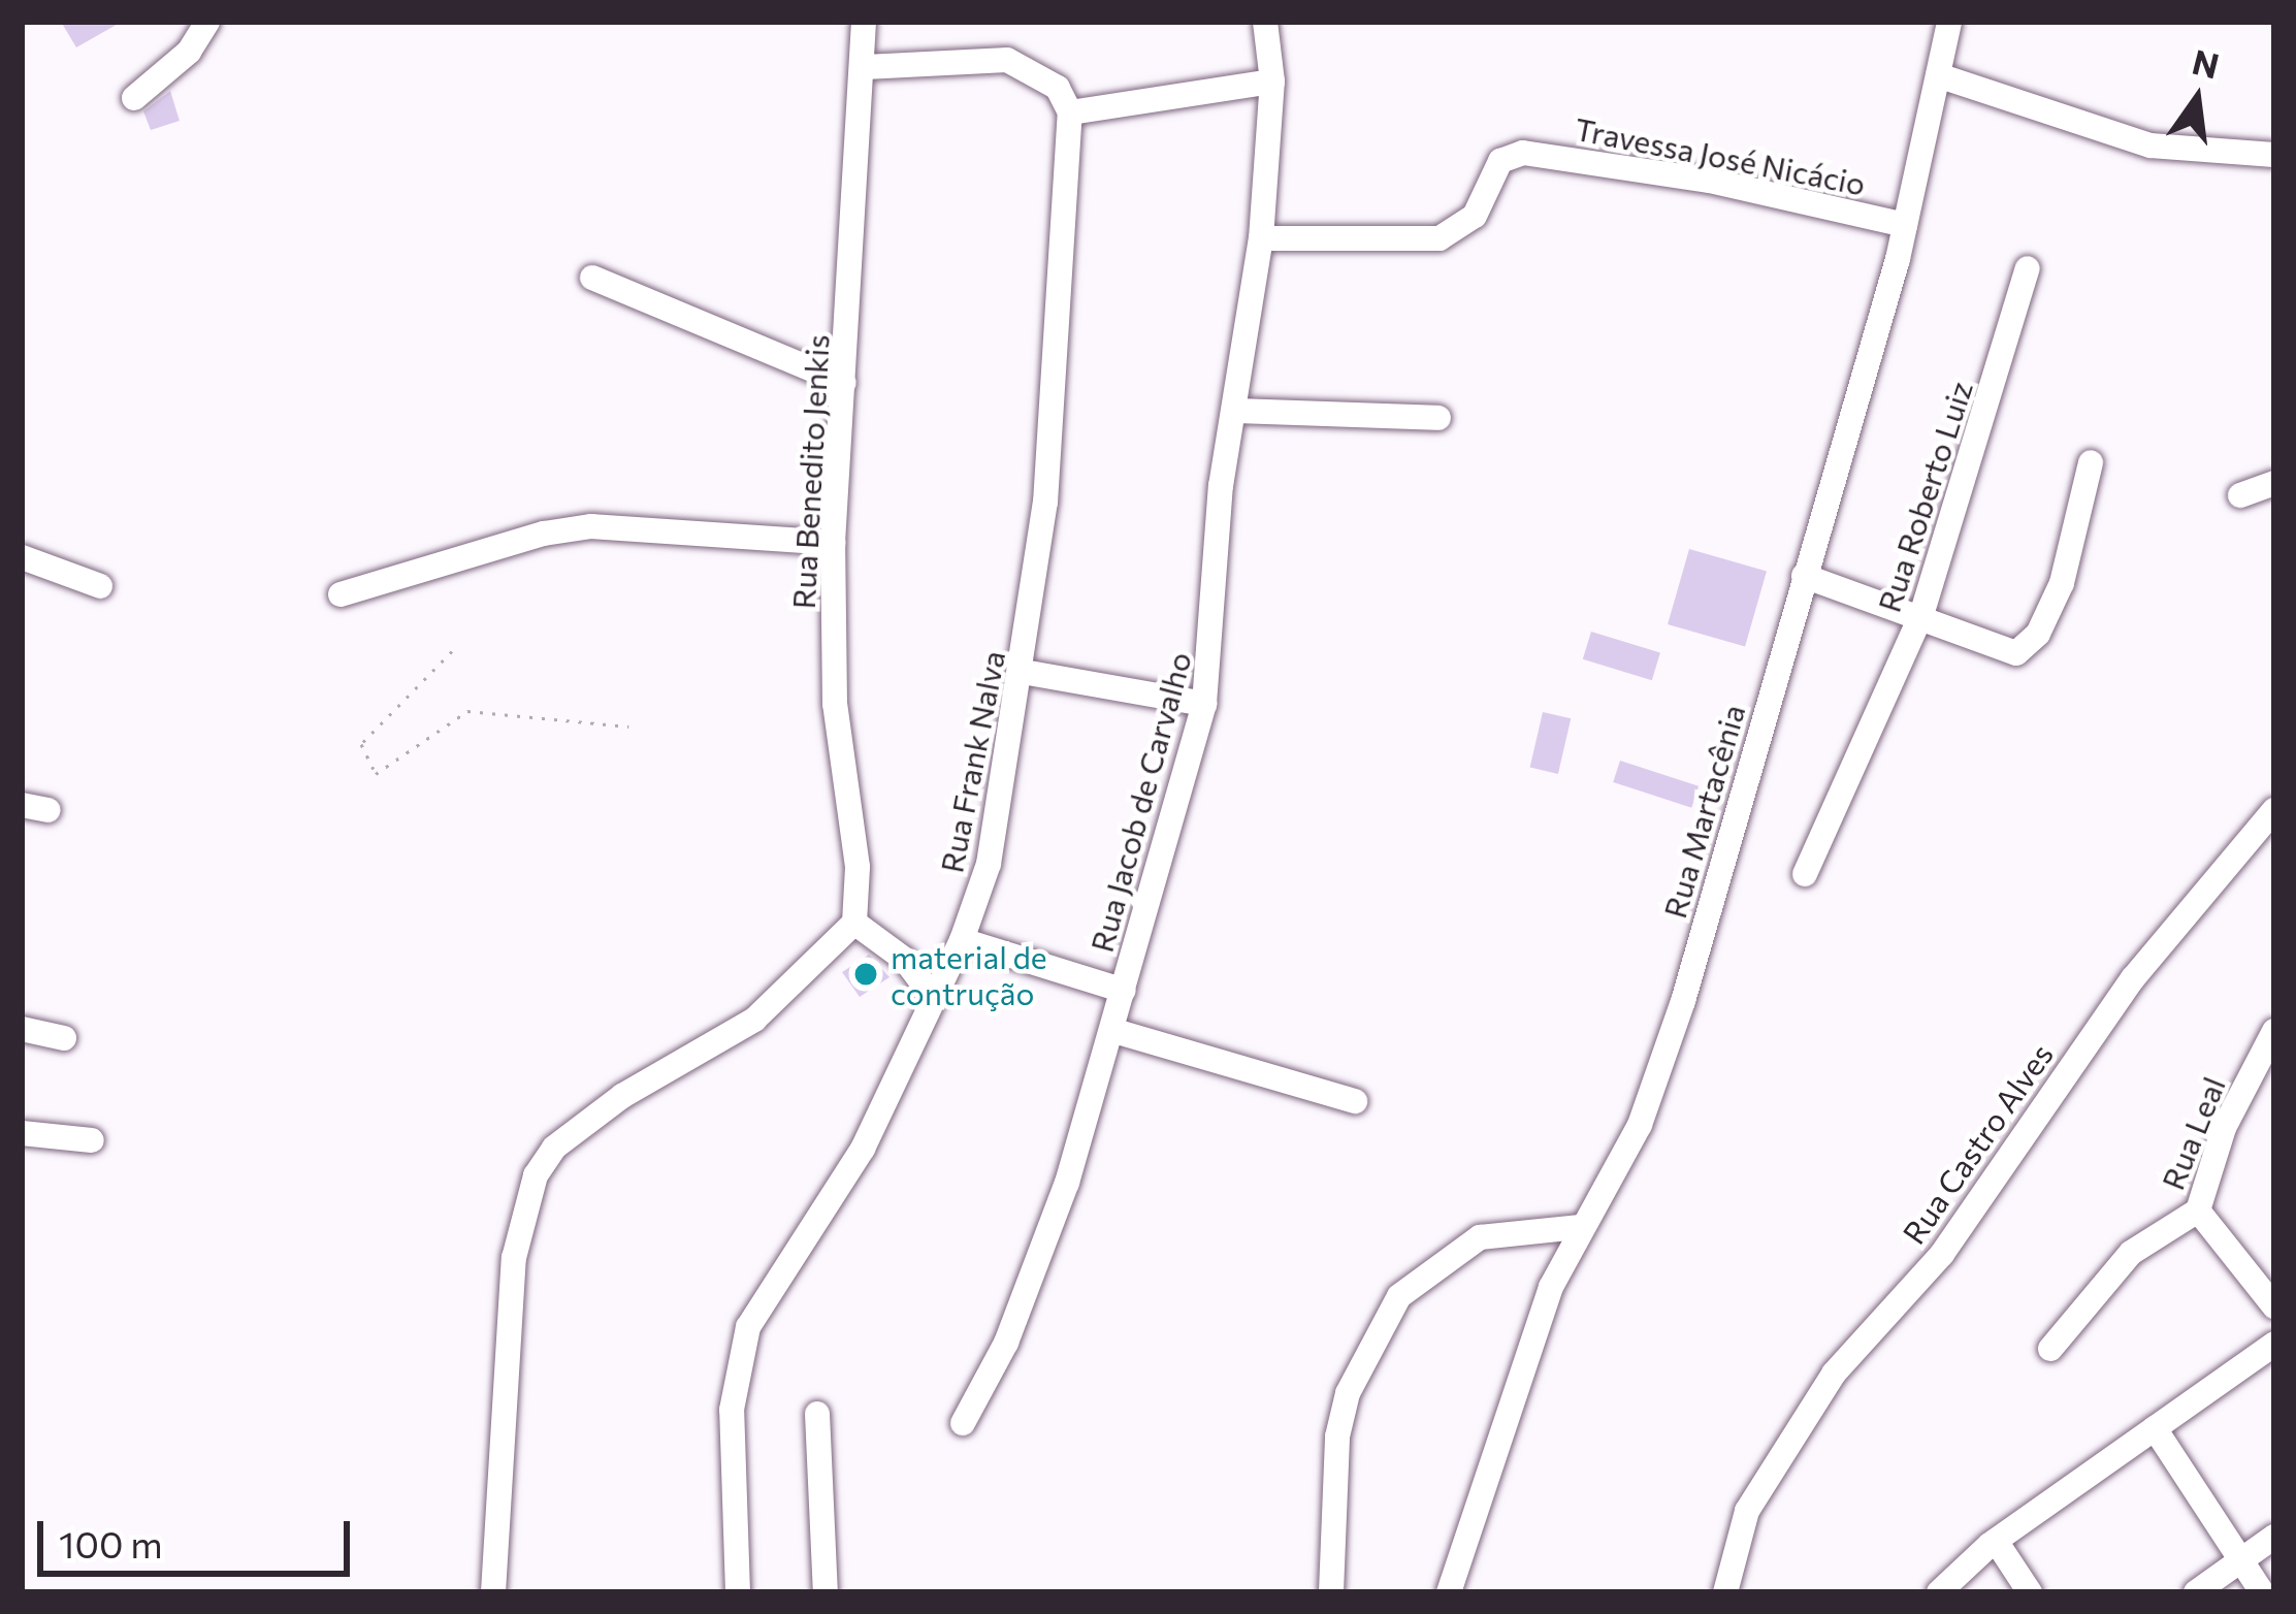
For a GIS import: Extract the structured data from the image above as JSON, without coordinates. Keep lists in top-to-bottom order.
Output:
{
  "streets": {
    "street": [
      "Travessa José Nicácio",
      "Rua Benedito Jenkis",
      "Rua Roberto Luiz",
      "Rua Frank Nalva",
      "Rua Jacob de Carvalho",
      "Rua Martacênia",
      "Rua Leal",
      "Rua Castro Alves"
    ]
  },
  "crossings": [
    ["Travessa José Nicácio", "Rua Jacob de Carvalho"],
    ["Travessa José Nicácio", "Rua Martacênia"]
  ],
  "places": ["material de contrução"],
  "scale_bar": "100 m",
  "north": "top"
}
